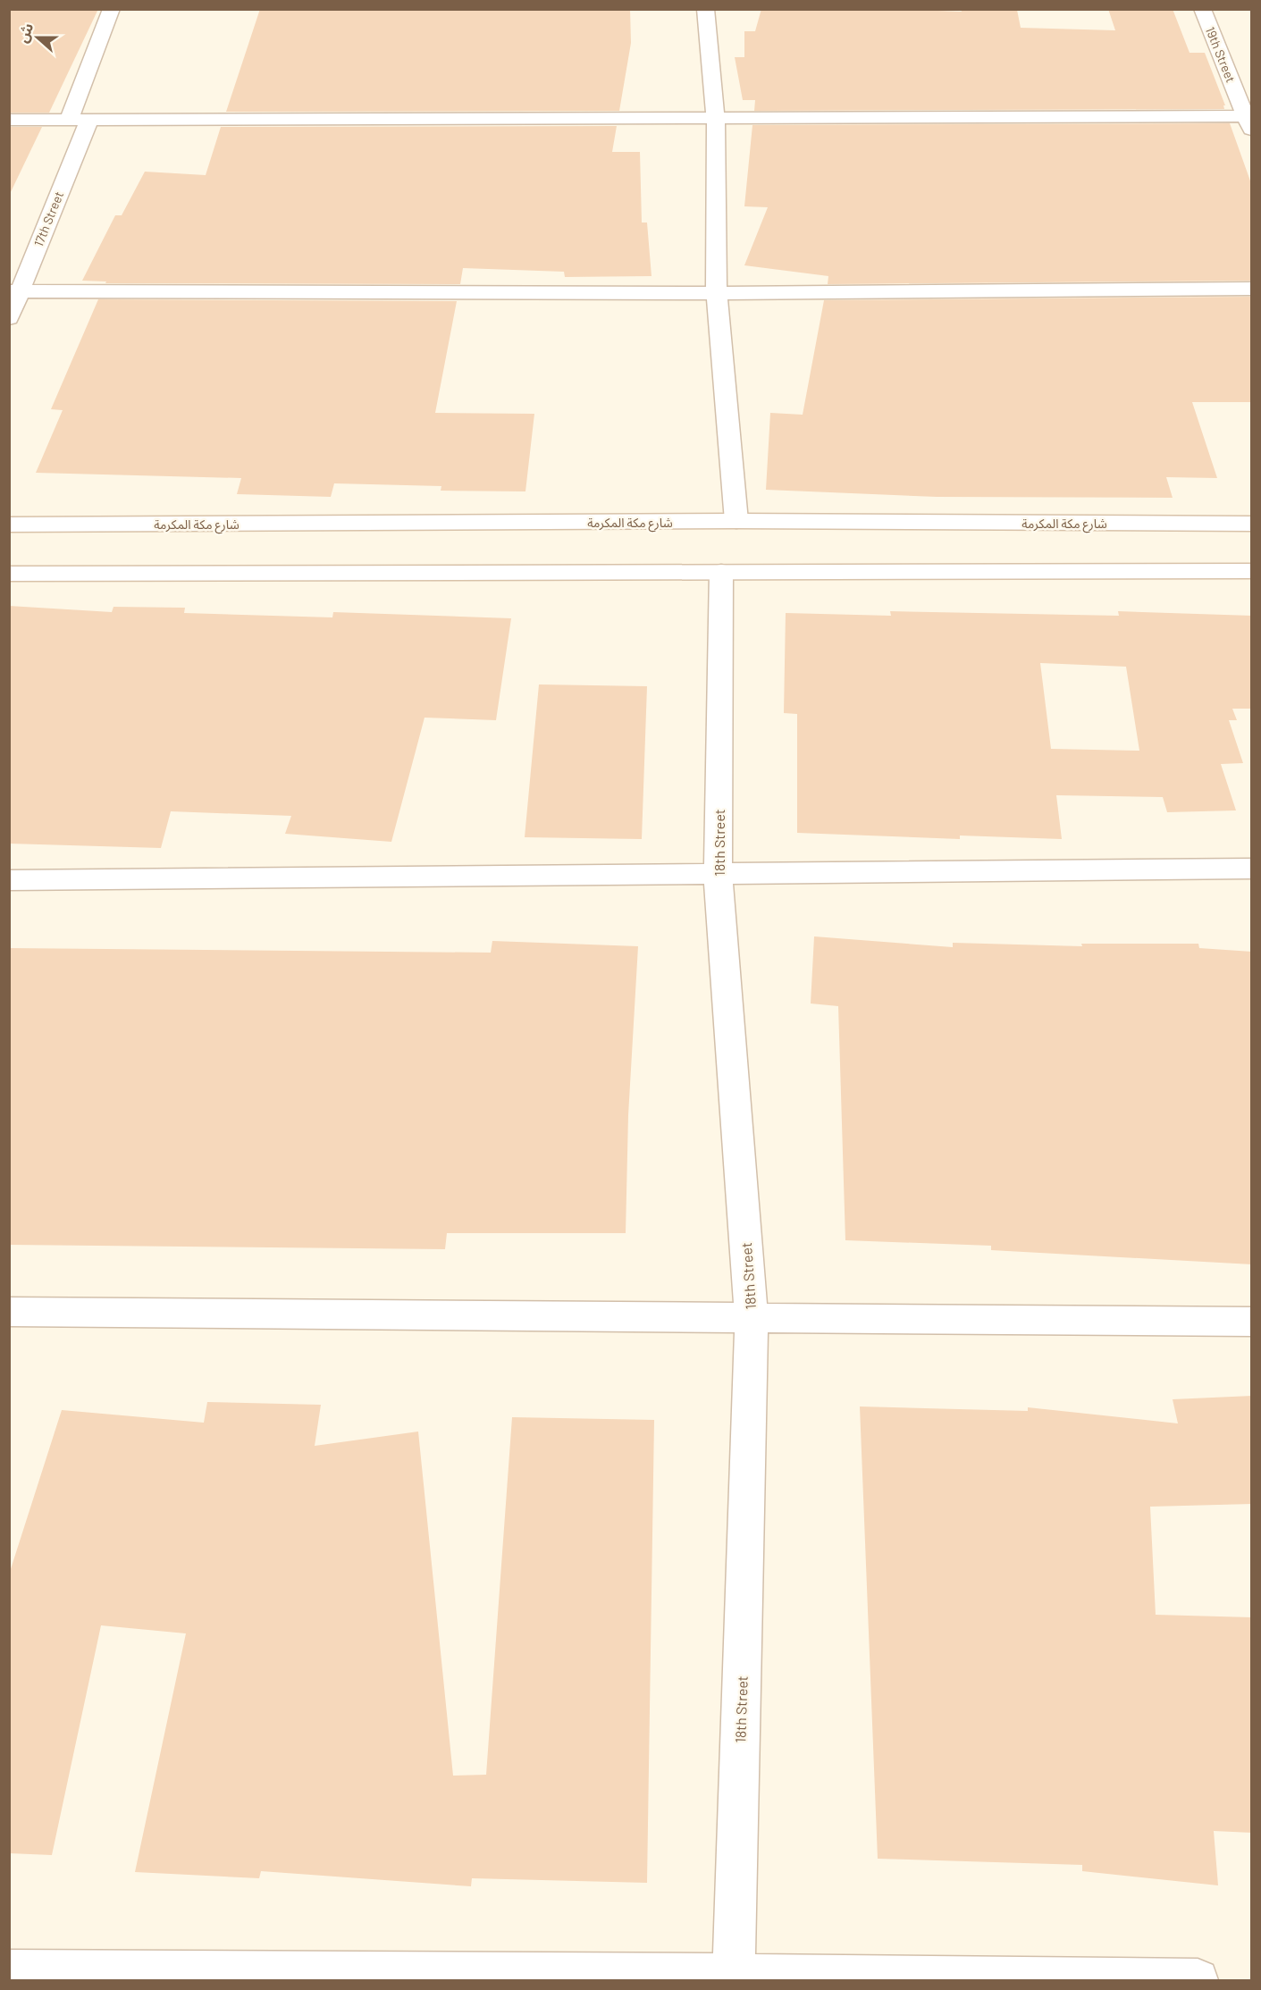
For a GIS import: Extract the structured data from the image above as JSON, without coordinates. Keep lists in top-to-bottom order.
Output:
{
  "streets": {
    "street": [
      "19th Street",
      "17th Street",
      "شارع مكة المكرمة",
      "18th Street"
    ]
  },
  "north": "left"
}
